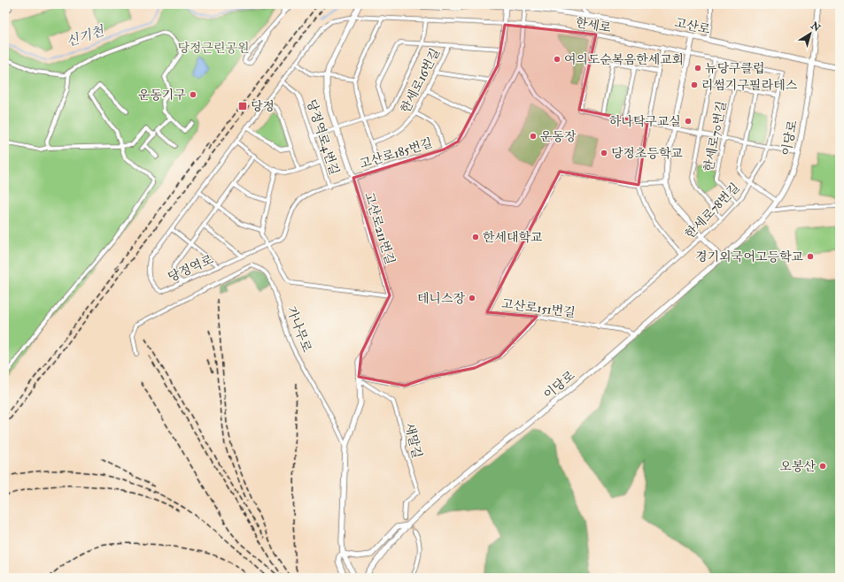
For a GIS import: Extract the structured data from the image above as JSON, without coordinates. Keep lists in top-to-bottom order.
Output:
{
  "streets": {
    "street": [
      "한세로",
      "고산로",
      "한세로16번길",
      "한세로70번길",
      "당정역로4번길",
      "이당로",
      "고산로185번길",
      "한세로78번길",
      "고산로211번길",
      "당정역로",
      "고산로151번길",
      "가나무로",
      "새말길"
    ]
  },
  "crossings": [
    ["한세로", "고산로185번길"],
    ["한세로", "한세로78번길"],
    ["한세로", "고산로211번길"],
    ["한세로", "당정역로"],
    ["고산로", "이당로"],
    ["고산로", "고산로185번길"],
    ["한세로16번길", "고산로185번길"],
    ["한세로70번길", "한세로78번길"],
    ["당정역로4번길", "당정역로"],
    ["이당로", "고산로151번길"],
    ["고산로185번길", "고산로211번길"],
    ["고산로185번길", "당정역로"],
    ["한세로78번길", "고산로151번길"],
    ["고산로211번길", "당정역로"]
  ],
  "water": ["신기천"],
  "parks": ["당정근린공원"],
  "places": {
    "other": [
      "여의도순복음한세교회",
      "뉴당구클럽",
      "리썸기구필라테스",
      "운동기구",
      "하나탁구교실",
      "운동장",
      "당정초등학교",
      "한세대학교",
      "경기외국어고등학교",
      "테니스장",
      "오봉산"
    ],
    "transit": ["당정"]
  },
  "north": "top right"
}
